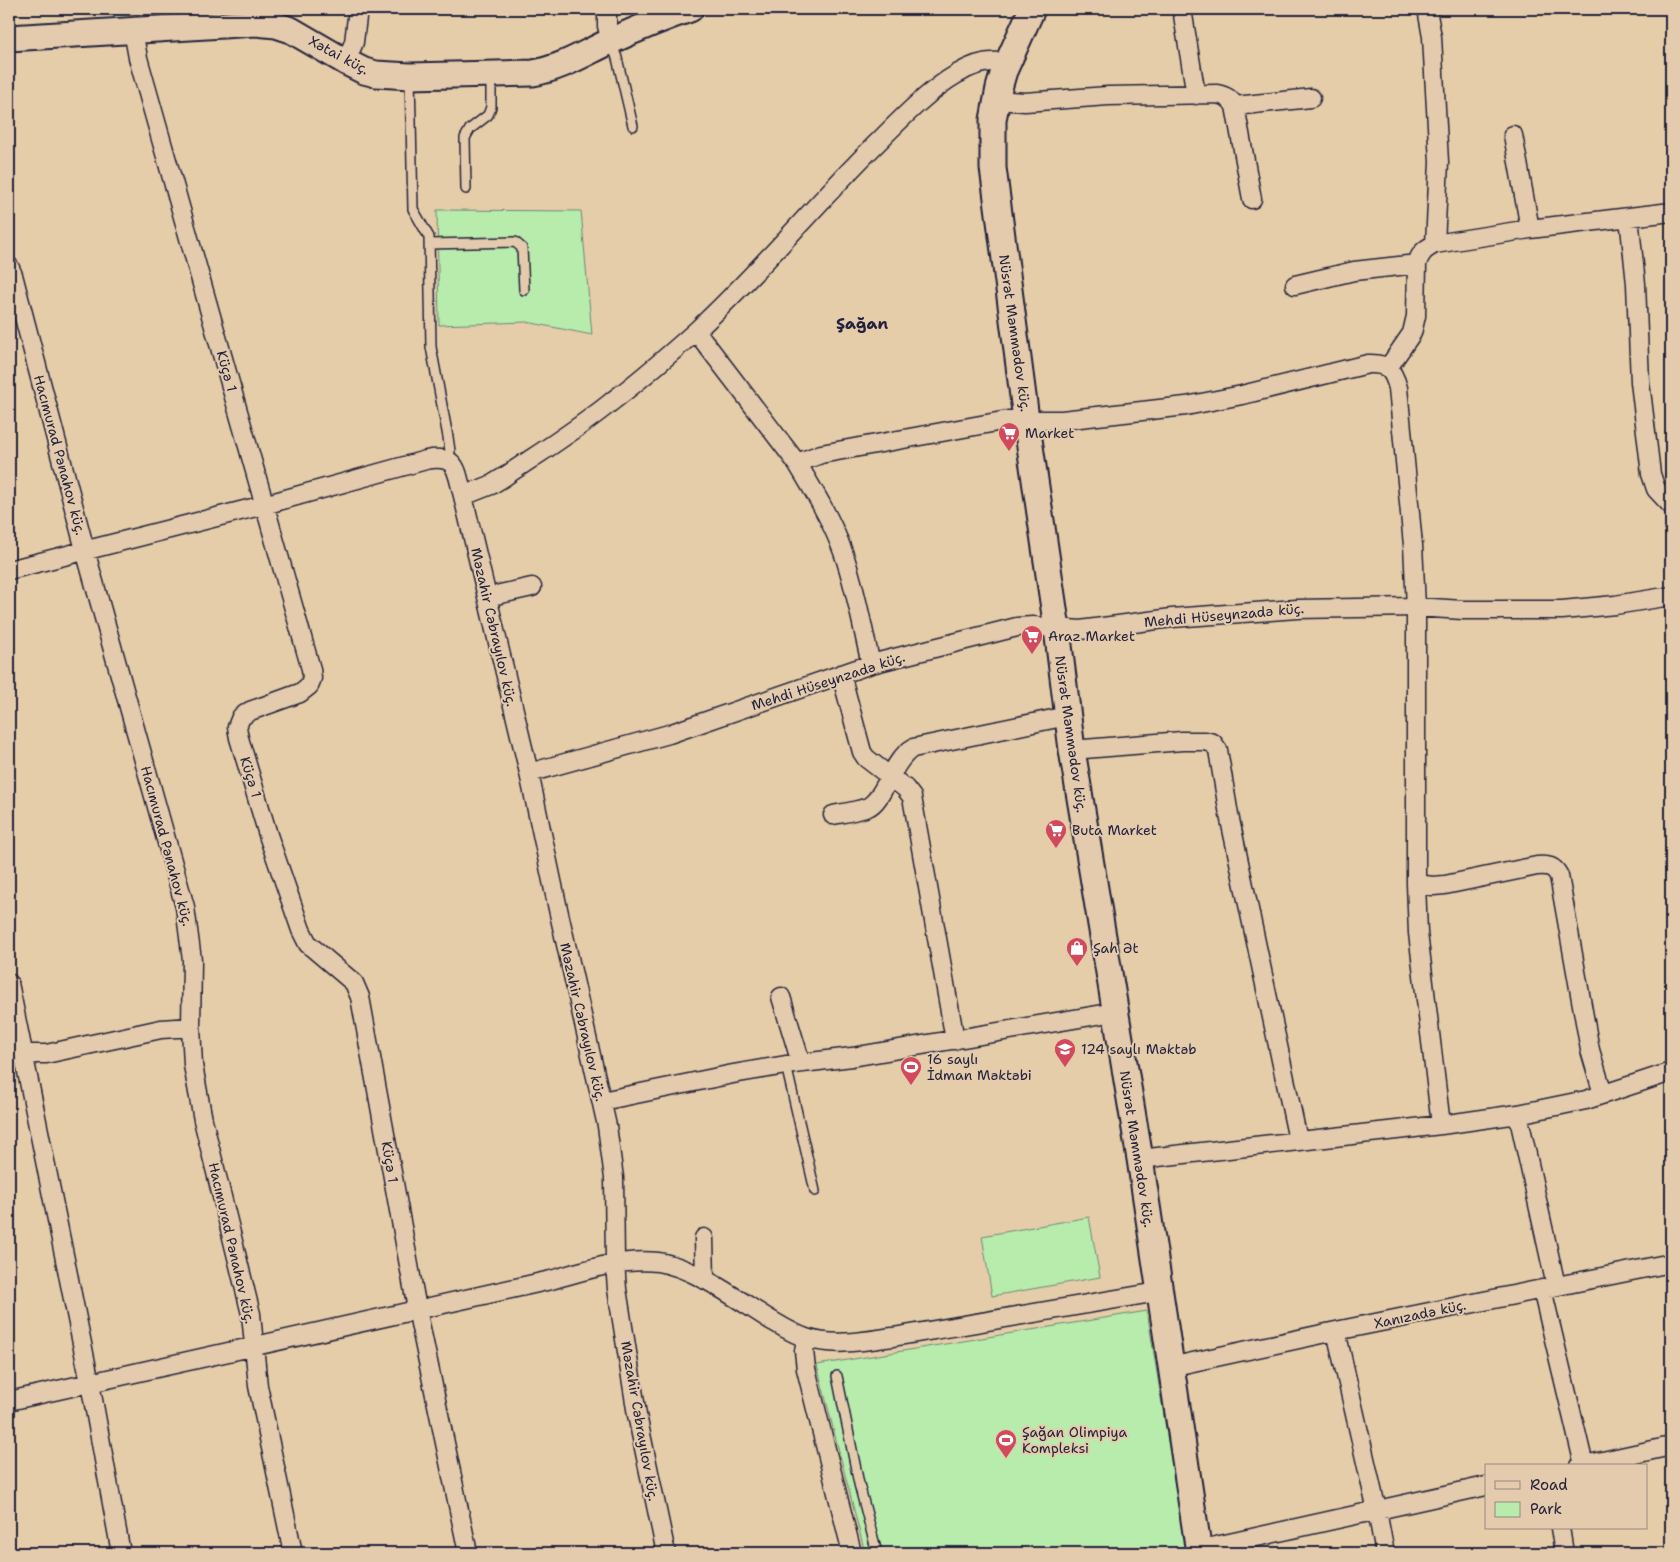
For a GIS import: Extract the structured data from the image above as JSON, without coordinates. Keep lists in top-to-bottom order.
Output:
{
  "streets": {
    "street": [
      "Xətai küç.",
      "Nüsrət Məmmədov küç.",
      "Küçə 1",
      "Hacımurad Pənahov küç.",
      "Mehdi Hüseynzadə küç.",
      "Məzahir Cəbrayılov küç.",
      "Xanızadə küç."
    ]
  },
  "crossings": [
    ["Xətai küç.", "Küçə 1"],
    ["Nüsrət Məmmədov küç.", "Mehdi Hüseynzadə küç."],
    ["Nüsrət Məmmədov küç.", "Xanızadə küç."],
    ["Mehdi Hüseynzadə küç.", "Məzahir Cəbrayılov küç."]
  ],
  "districts": ["Şağan"],
  "places": {
    "supermarket": ["Market", "Araz Market", "Buta Market"],
    "shop": ["Şah Ət"],
    "school or university": ["124 saylı Məktəb"],
    "sports": ["16 saylı İdman Məktəbi", "Şağan Olimpiya Kompleksi"]
  },
  "legend": ["Road", "Park"]
}
